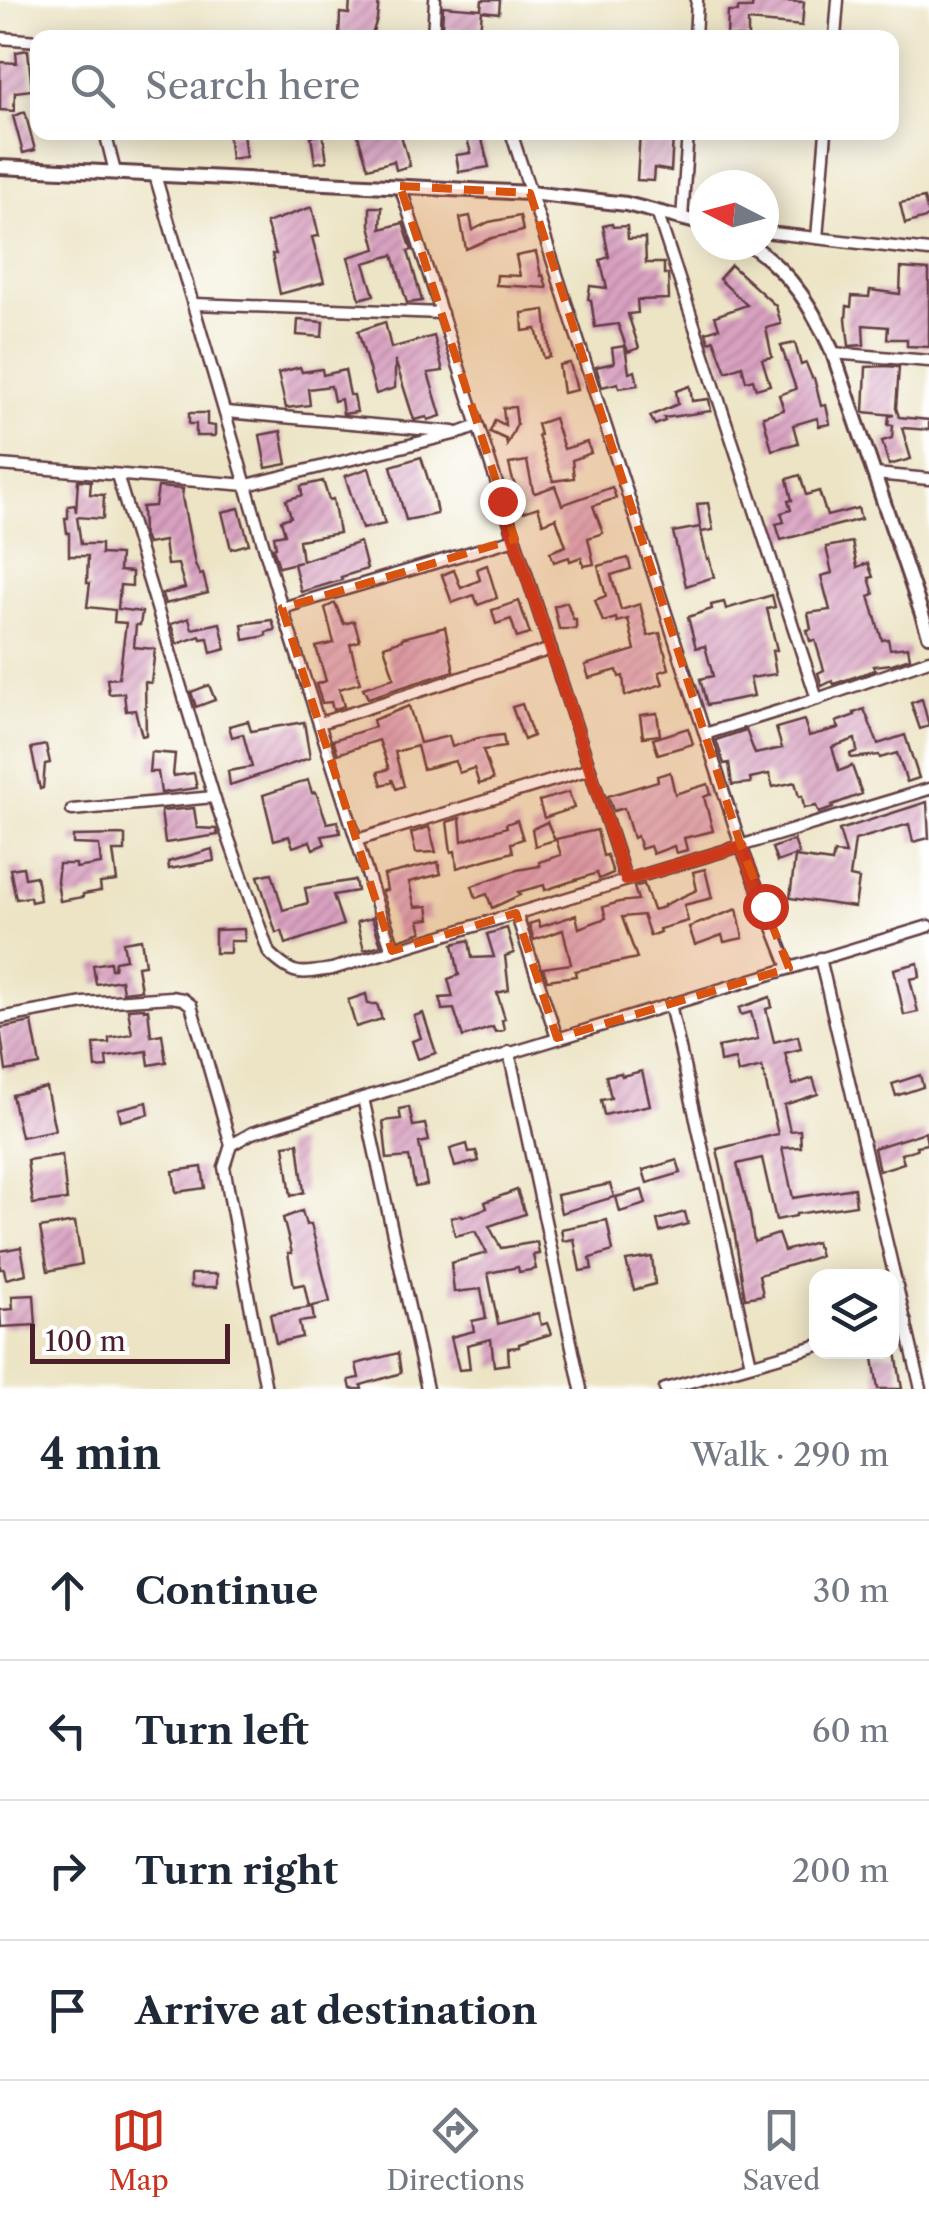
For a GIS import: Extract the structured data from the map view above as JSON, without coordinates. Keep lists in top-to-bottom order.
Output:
{
  "scale_bar": "100 m",
  "north": "left",
  "page": {
    "search": "Search here",
    "scale": "100 m",
    "heading": ["4 min", "Walk · 290 m"],
    "list": [
      ["Continue", "30 m"],
      ["Turn left", "60 m"],
      ["Turn right", "200 m"],
      "Arrive at destination"
    ],
    "nav": ["Map", "Directions", "Saved"]
  }
}
